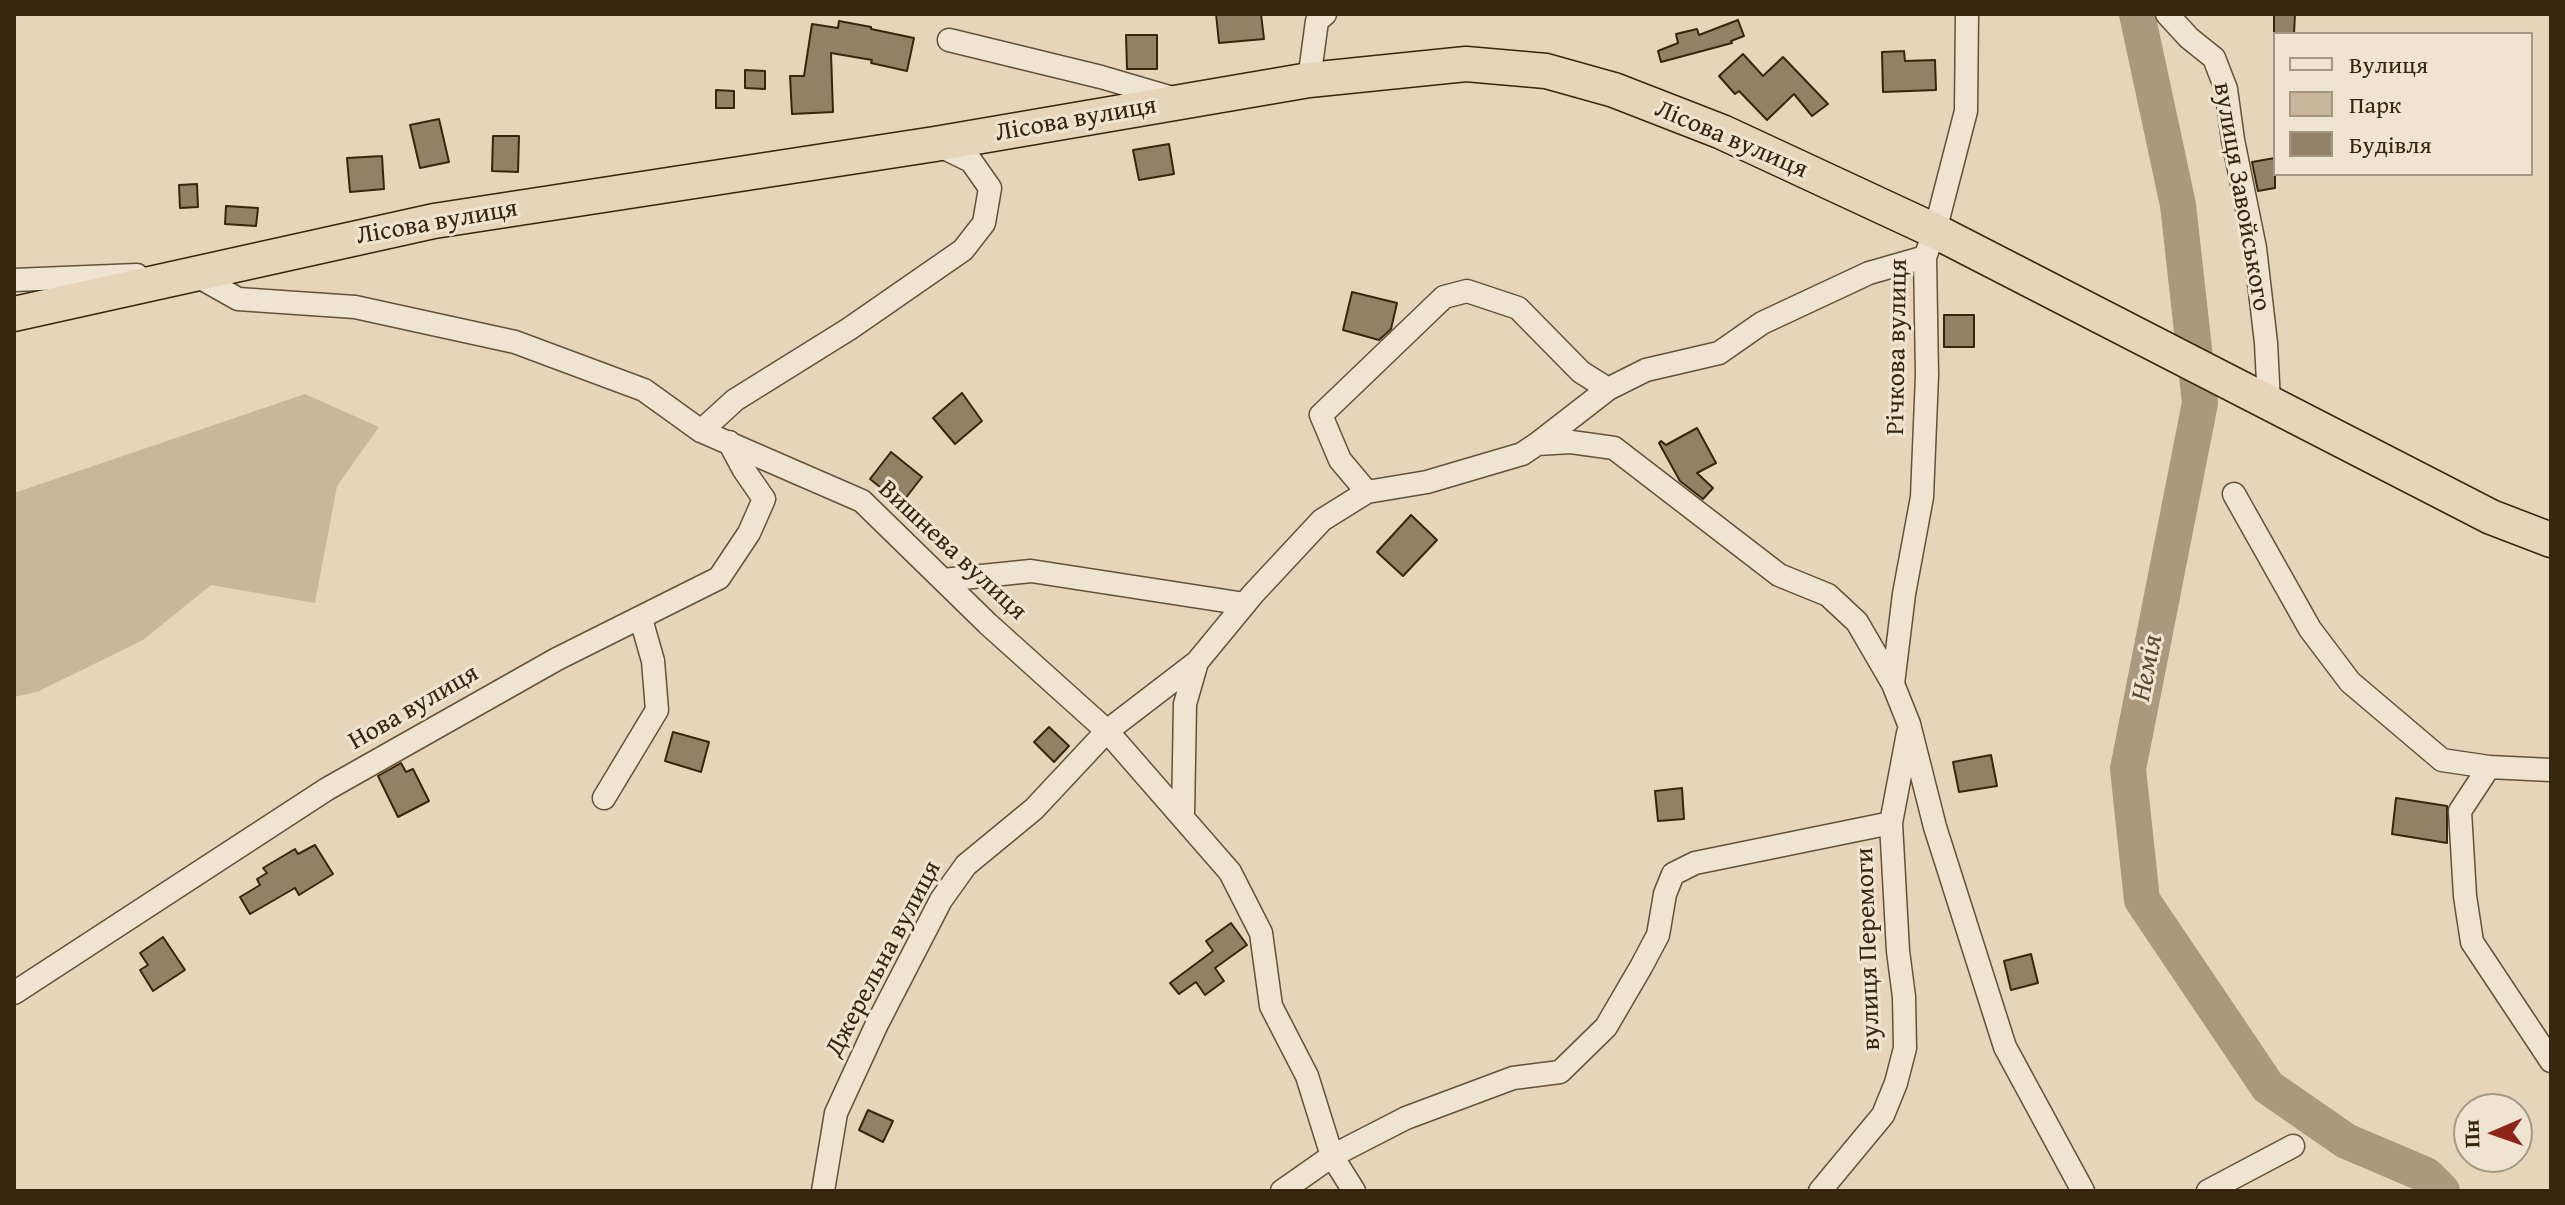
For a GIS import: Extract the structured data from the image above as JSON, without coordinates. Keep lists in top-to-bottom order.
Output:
{
  "streets": {
    "highway": ["Лісова вулиця"],
    "street": [
      "вулиця Завойського",
      "Річкова вулиця",
      "Вишнева вулиця",
      "Нова вулиця",
      "вулиця Перемоги",
      "Джерельна вулиця"
    ]
  },
  "crossings": [
    ["Лісова вулиця", "вулиця Завойського"],
    ["Лісова вулиця", "Річкова вулиця"],
    ["Лісова вулиця", "Вишнева вулиця"],
    ["Лісова вулиця", "Джерельна вулиця"],
    ["Річкова вулиця", "вулиця Перемоги"],
    ["Річкова вулиця", "Джерельна вулиця"],
    ["Вишнева вулиця", "Нова вулиця"],
    ["Вишнева вулиця", "вулиця Перемоги"],
    ["Вишнева вулиця", "Джерельна вулиця"]
  ],
  "water": ["Немія"],
  "legend": ["Вулиця", "Парк", "Будівля"],
  "north": "left"
}
